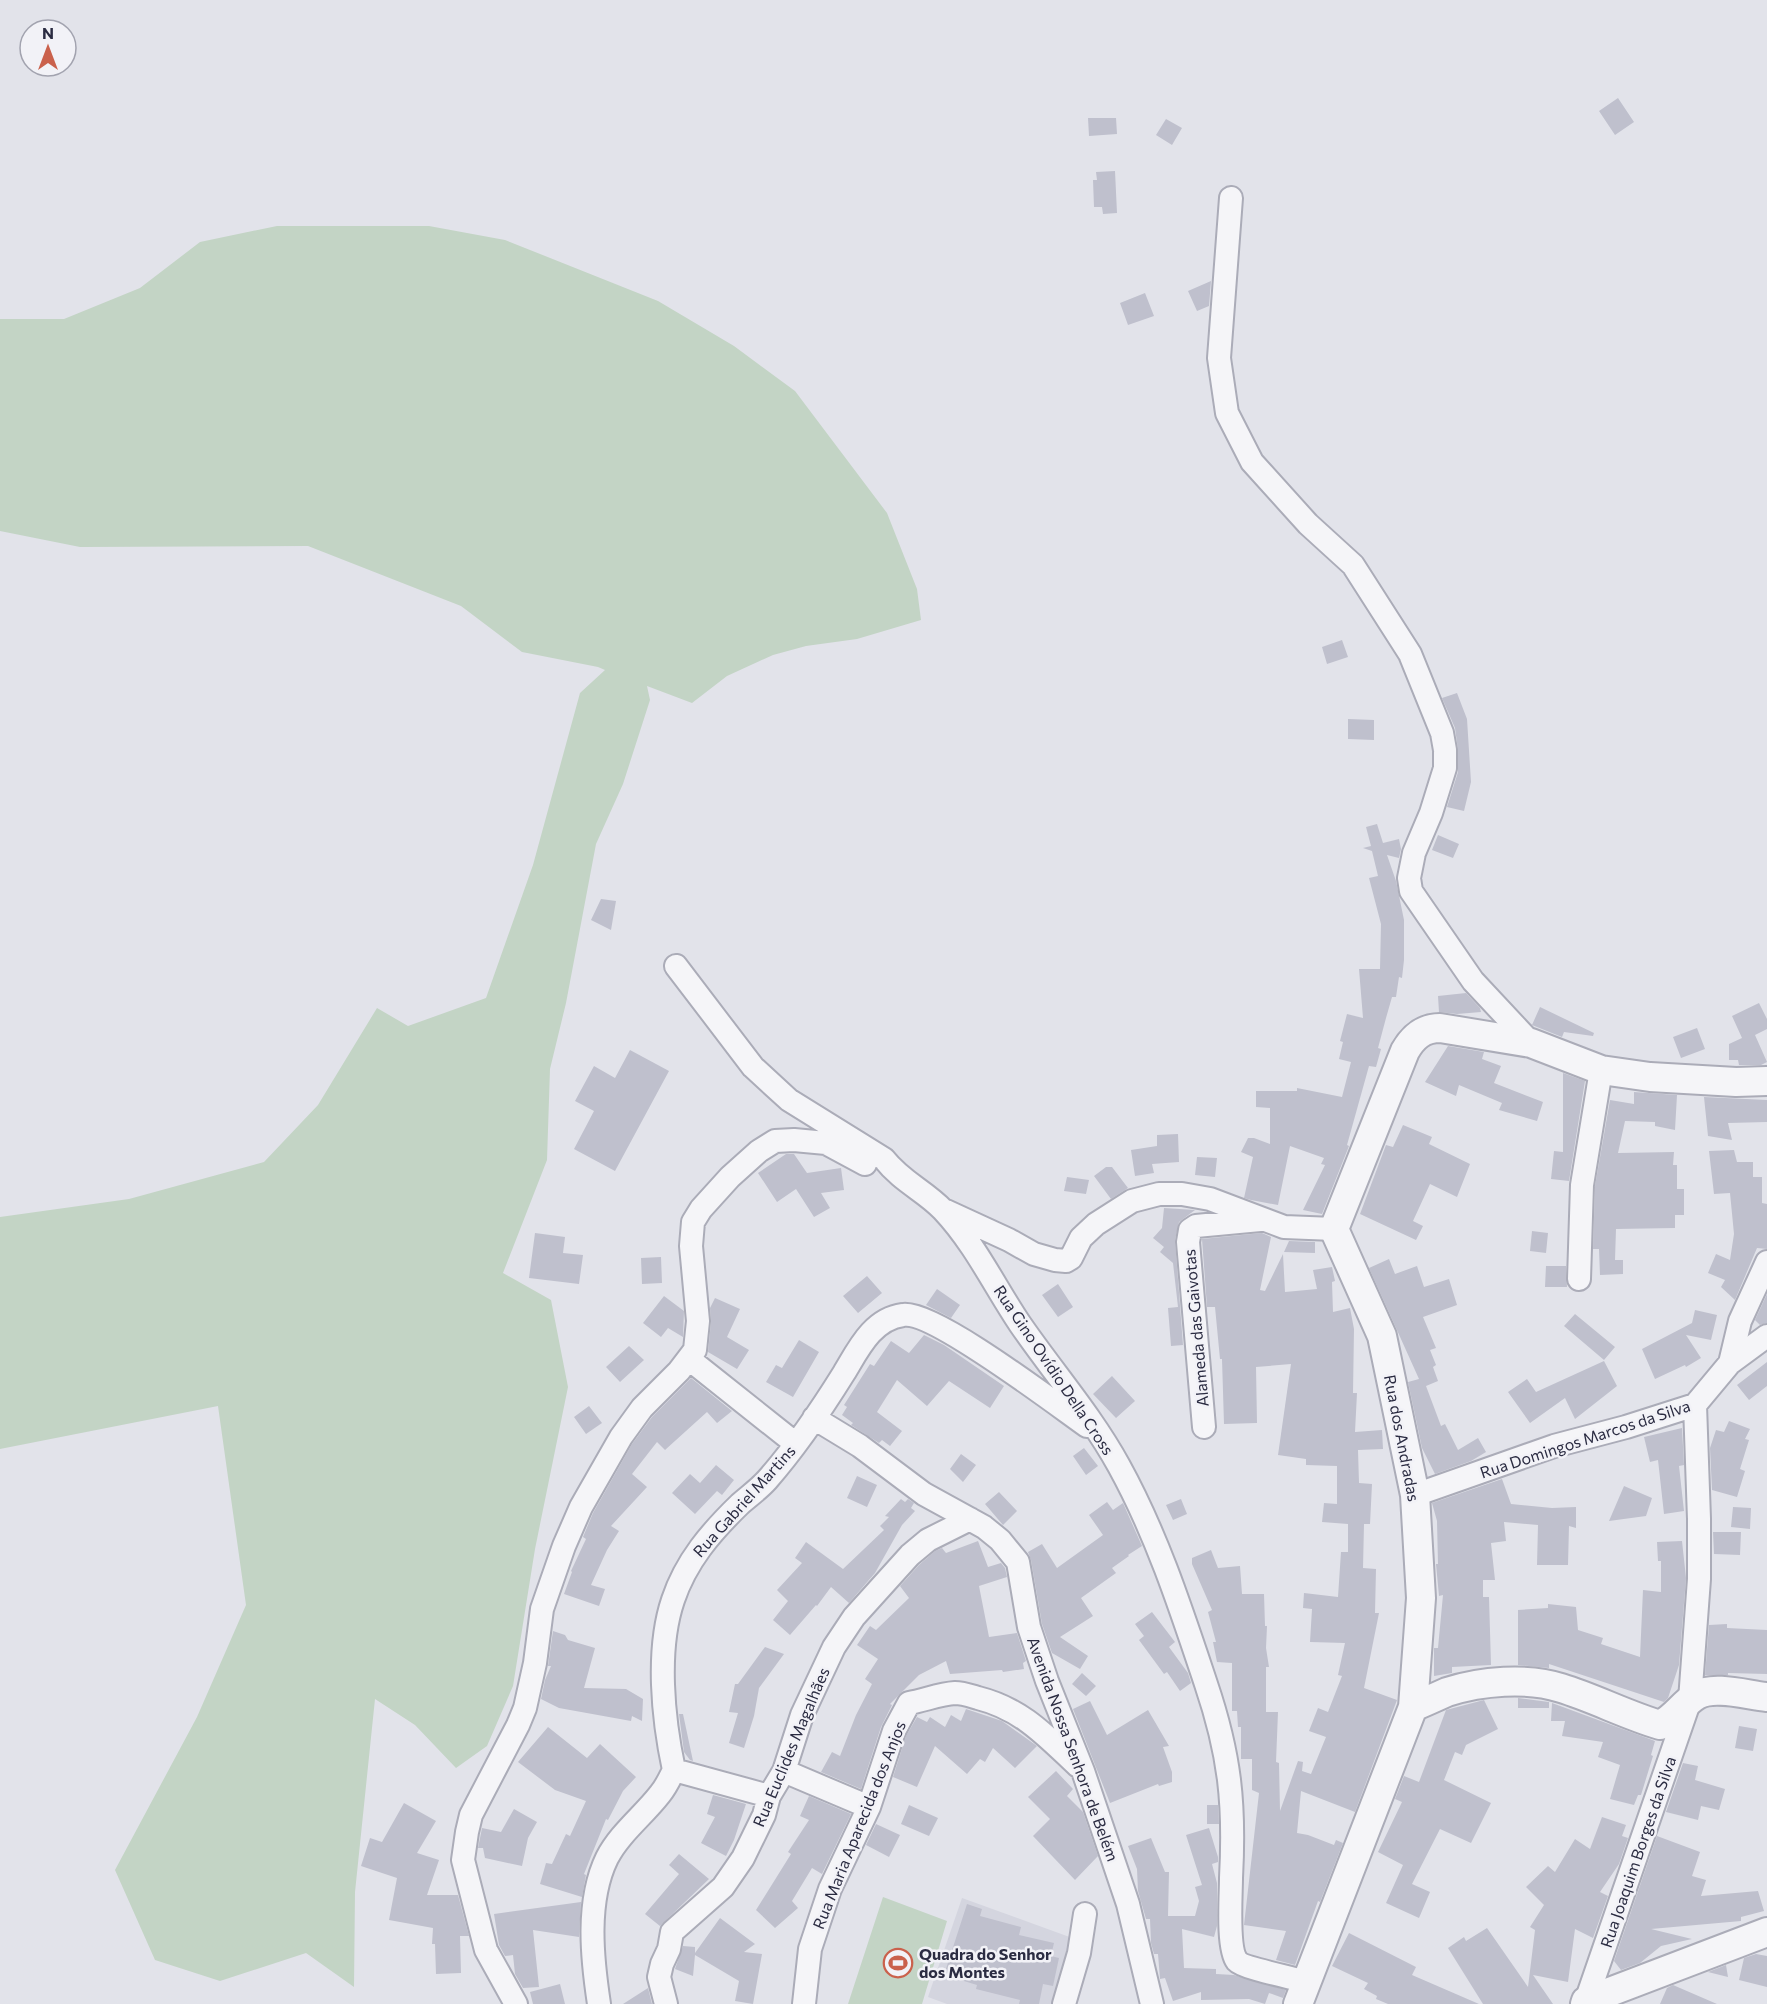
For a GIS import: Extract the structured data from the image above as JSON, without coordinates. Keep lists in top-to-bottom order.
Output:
{
  "streets": {
    "street": [
      "Alameda das Gaivotas",
      "Rua Gino Ovídio Della Cross",
      "Rua dos Andradas",
      "Rua Domingos Marcos da Silva",
      "Rua Gabriel Martins",
      "Rua Euclides Magalhães",
      "Avenida Nossa Senhora de Belém",
      "Rua Maria Aparecida dos Anjos",
      "Rua Joaquim Borges da Silva"
    ]
  },
  "crossings": [
    ["Rua Gino Ovídio Della Cross", "Rua dos Andradas"],
    ["Rua Gino Ovídio Della Cross", "Rua Gabriel Martins"],
    ["Rua dos Andradas", "Rua Domingos Marcos da Silva"],
    ["Rua Domingos Marcos da Silva", "Rua Joaquim Borges da Silva"],
    ["Rua Gabriel Martins", "Avenida Nossa Senhora de Belém"],
    ["Rua Euclides Magalhães", "Avenida Nossa Senhora de Belém"],
    ["Avenida Nossa Senhora de Belém", "Rua Maria Aparecida dos Anjos"]
  ],
  "places": {
    "sports": ["Quadra do Senhor dos Montes"]
  },
  "north": "top"
}
